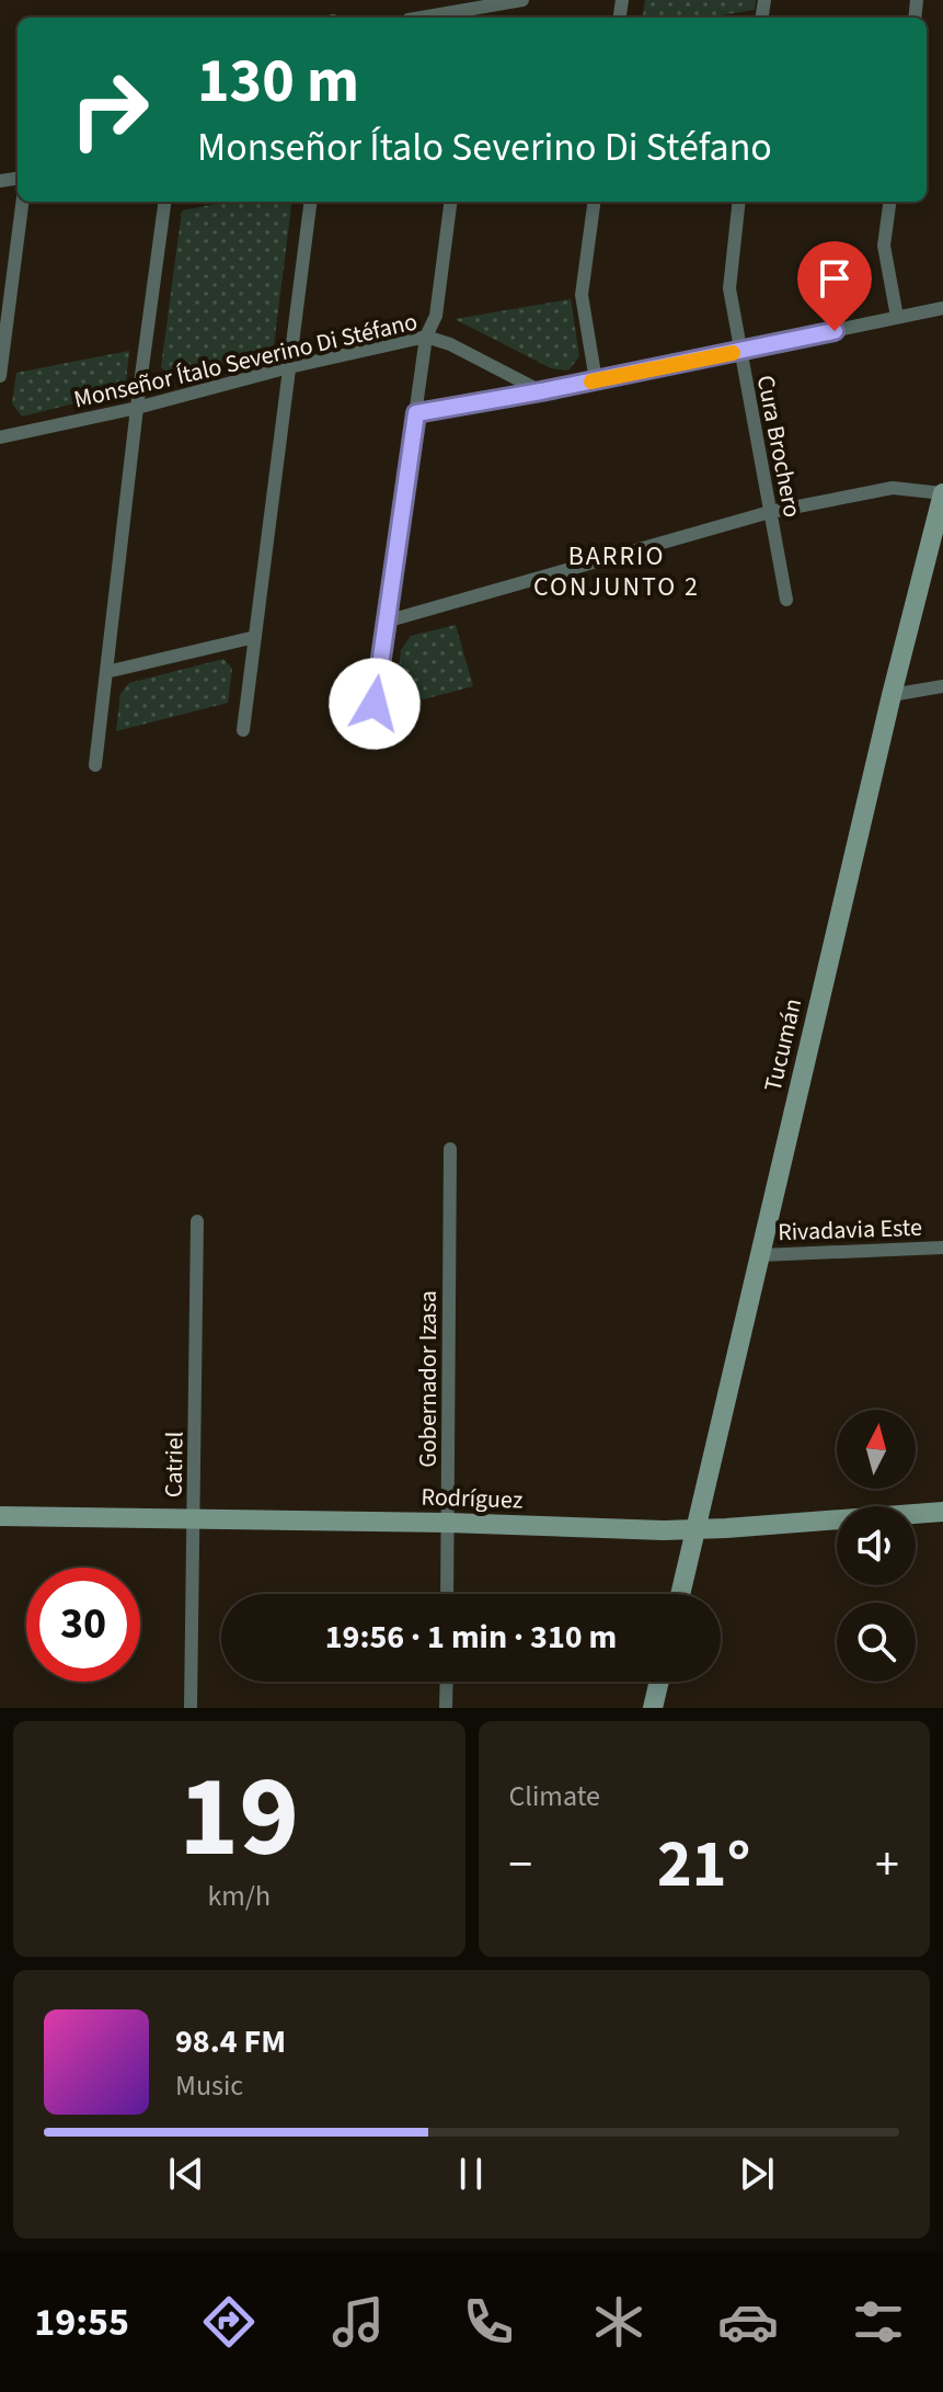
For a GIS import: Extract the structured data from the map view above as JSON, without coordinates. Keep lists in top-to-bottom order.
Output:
{
  "streets": {
    "main road": ["Tucumán", "Rodríguez"],
    "street": [
      "Monseñor Ítalo Severino Di Stéfano",
      "Cura Brochero",
      "Rivadavia Este",
      "Gobernador Izasa",
      "Catriel"
    ]
  },
  "crossings": [
    ["Tucumán", "Rivadavia Este"],
    ["Tucumán", "Rodríguez"],
    ["Gobernador Izasa", "Rodríguez"],
    ["Catriel", "Rodríguez"]
  ],
  "districts": ["BARRIO CONJUNTO 2"],
  "north": "top",
  "page": {
    "turn": ["130 m", "Monseñor Ítalo Severino Di Stéfano"],
    "limit": "30",
    "trip": "19:56 · 1 min · 310 m",
    "tile": [
      ["19", "km/h"],
      "Climate"
    ],
    "heat": ["−", "21°", "+"],
    "song": ["98.4 FM", "Music"],
    "tabs": "19:55"
  }
}
